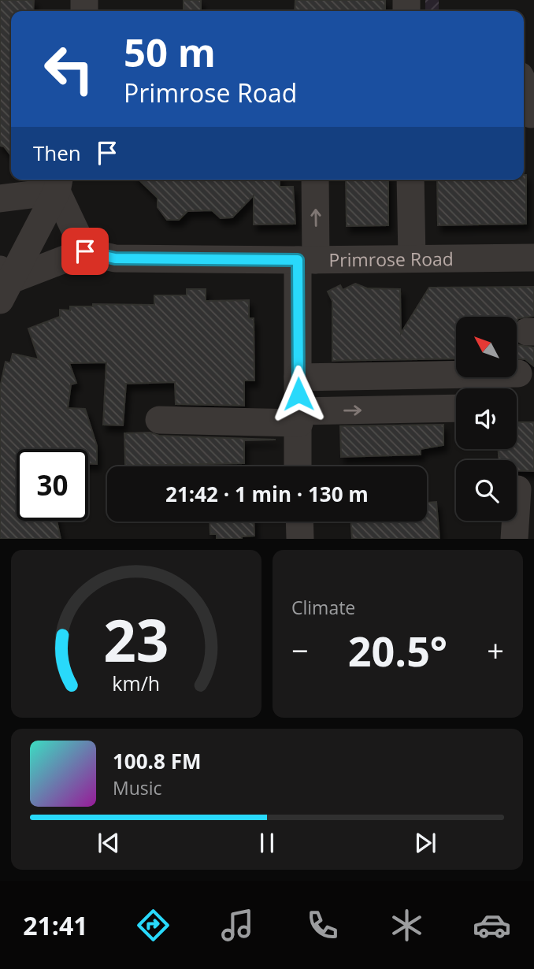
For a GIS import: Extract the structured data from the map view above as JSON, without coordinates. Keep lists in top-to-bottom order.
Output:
{
  "streets": {
    "street": ["Primrose Road"]
  },
  "north": "top left",
  "page": {
    "turn": ["50 m", "Primrose Road"],
    "then": "Then",
    "limit": "30",
    "trip": "21:42 · 1 min · 130 m",
    "tile": "Climate",
    "heat": ["−", "20.5°", "+"],
    "song": ["100.8 FM", "Music"],
    "tabs": "21:41",
    "gauge": ["23", "km/h"]
  }
}
